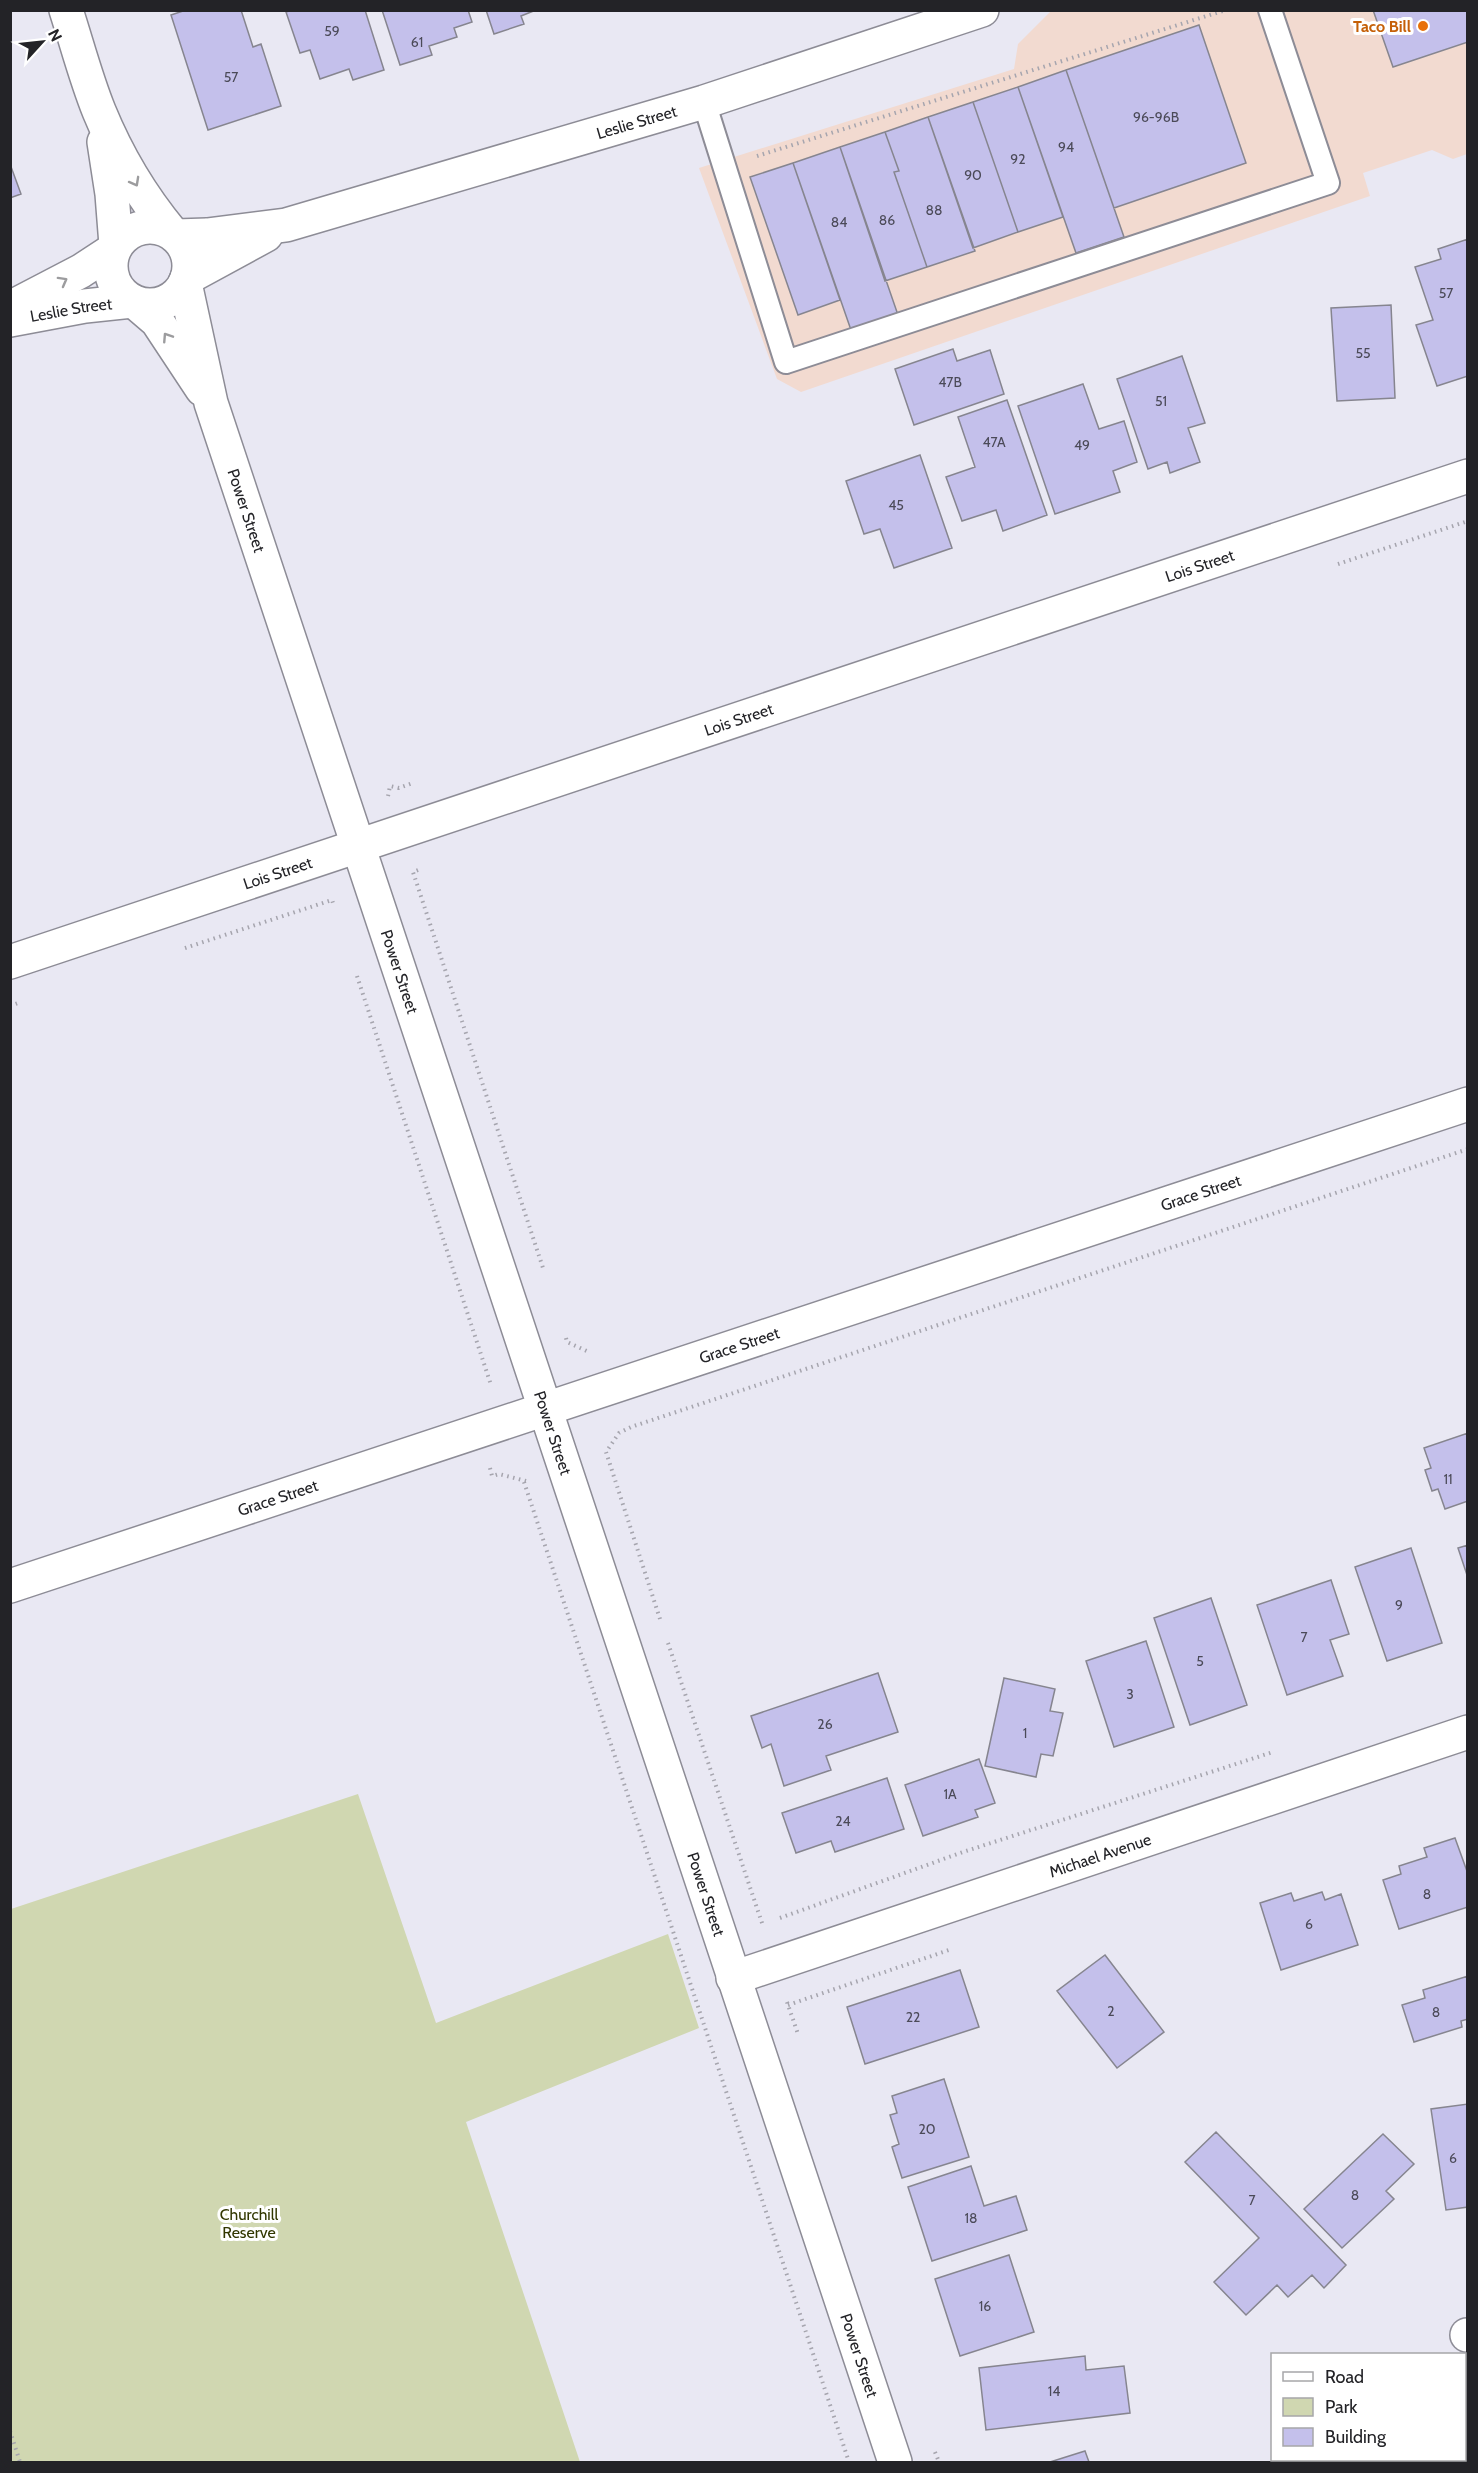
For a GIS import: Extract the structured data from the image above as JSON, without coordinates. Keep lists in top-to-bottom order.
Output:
{
  "streets": {
    "street": [
      "Leslie Street",
      "Power Street",
      "Lois Street",
      "Grace Street",
      "Michael Avenue"
    ]
  },
  "crossings": [
    ["Leslie Street", "Power Street"],
    ["Power Street", "Lois Street"],
    ["Power Street", "Grace Street"],
    ["Power Street", "Michael Avenue"]
  ],
  "parks": ["Churchill Reserve"],
  "places": ["Taco Bill"],
  "house_numbers": [
    "59",
    "61",
    "57",
    "96-96B",
    "94",
    "92",
    "90",
    "88",
    "86",
    "84",
    "57",
    "55",
    "47B",
    "51",
    "47A",
    "49",
    "45",
    "11",
    "9",
    "7",
    "5",
    "3",
    "26",
    "1",
    "1A",
    "24",
    "8",
    "6",
    "2",
    "8",
    "22",
    "20",
    "6",
    "8",
    "7",
    "18",
    "16",
    "14"
  ],
  "legend": ["Road", "Park", "Building"],
  "north": "top right"
}
